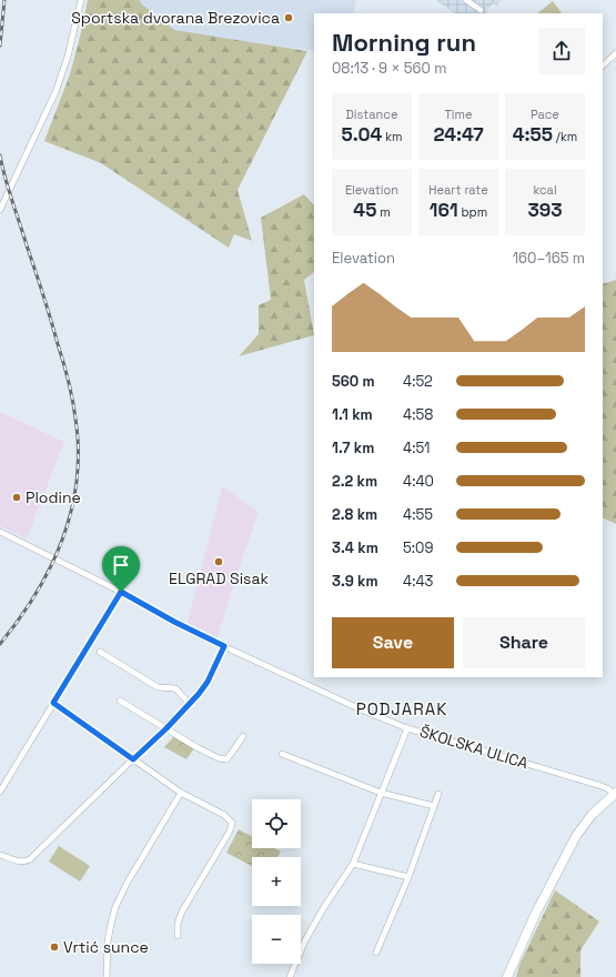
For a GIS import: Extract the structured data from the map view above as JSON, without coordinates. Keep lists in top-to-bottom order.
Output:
{
  "streets": {
    "street": ["ŠKOLSKA ULICA"]
  },
  "districts": ["PODJARAK"],
  "places": [
    "Sportska dvorana Brezovica",
    "Plodine",
    "ELGRAD Sisak",
    "Vrtić sunce"
  ],
  "page": {
    "heading": ["Morning run", "08:13 · 9 × 560 m"],
    "stats": [
      ["Distance", "5.04 km"],
      ["Time", "24:47"],
      ["Pace", "4:55 /km"],
      ["Elevation", "45 m"],
      ["Heart rate", "161 bpm"],
      ["kcal", "393"]
    ],
    "chart": ["Elevation", "160–165 m"],
    "list": [
      {
        "name": "560 m",
        "note": "4:52"
      },
      {
        "name": "1.1 km",
        "note": "4:58"
      },
      {
        "name": "1.7 km",
        "note": "4:51"
      },
      {
        "name": "2.2 km",
        "note": "4:40"
      },
      {
        "name": "2.8 km",
        "note": "4:55"
      },
      {
        "name": "3.4 km",
        "note": "5:09"
      },
      {
        "name": "3.9 km",
        "note": "4:43"
      }
    ],
    "buttons": ["Save", "Share"],
    "map_buttons": ["+", "−"]
  }
}
